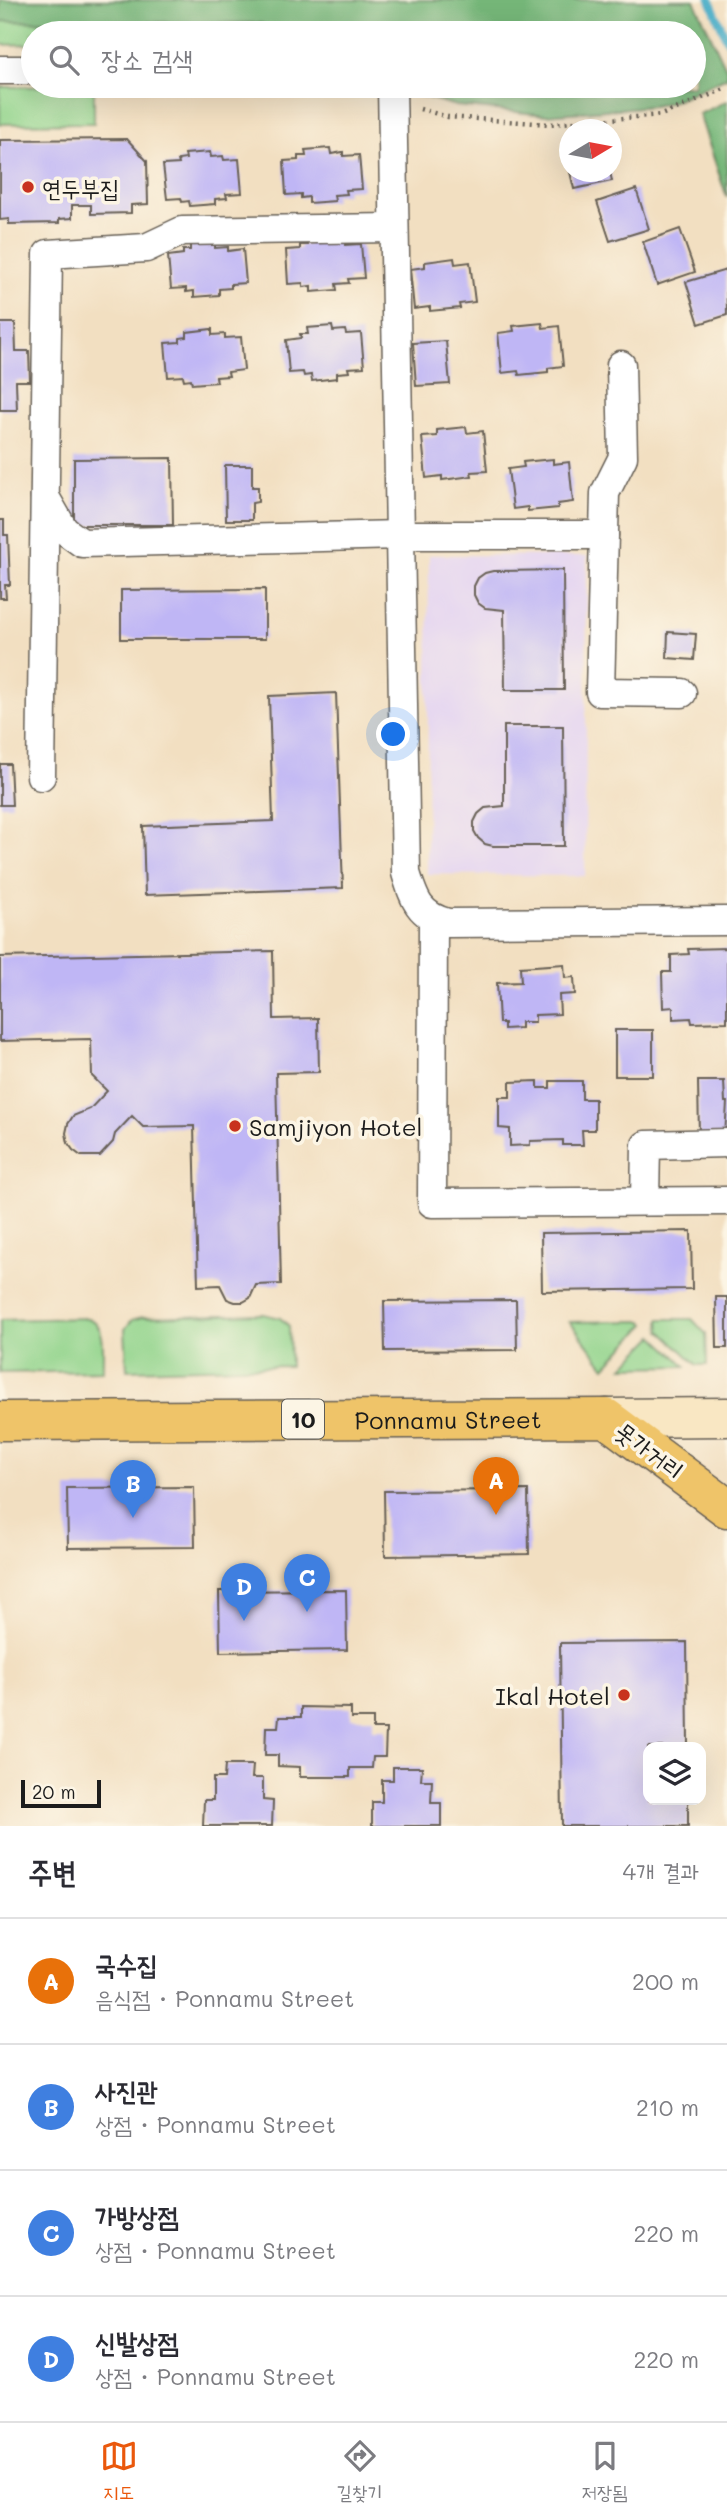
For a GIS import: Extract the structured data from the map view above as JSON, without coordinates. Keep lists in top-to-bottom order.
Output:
{
  "streets": {
    "main road": ["Ponnamu Street", "10", "못가거리"]
  },
  "crossings": [
    ["Ponnamu Street", "못가거리"]
  ],
  "places": ["연두부집", "Samjiyon Hotel", "Ikal Hotel"],
  "scale_bar": "20 m",
  "north": "right",
  "page": {
    "search": "장소 검색",
    "pins": [
      "A",
      "B",
      "C",
      "D"
    ],
    "scale": "20 m",
    "heading": ["주변", "4개 결과"],
    "list": [
      {
        "mark": "A",
        "name": "국수집",
        "note": "음식점 · Ponnamu Street",
        "value": "200 m"
      },
      {
        "mark": "B",
        "name": "사진관",
        "note": "상점 · Ponnamu Street",
        "value": "210 m"
      },
      {
        "mark": "C",
        "name": "가방상점",
        "note": "상점 · Ponnamu Street",
        "value": "220 m"
      },
      {
        "mark": "D",
        "name": "신발상점",
        "note": "상점 · Ponnamu Street",
        "value": "220 m"
      }
    ],
    "nav": ["지도", "길찾기", "저장됨"]
  }
}
